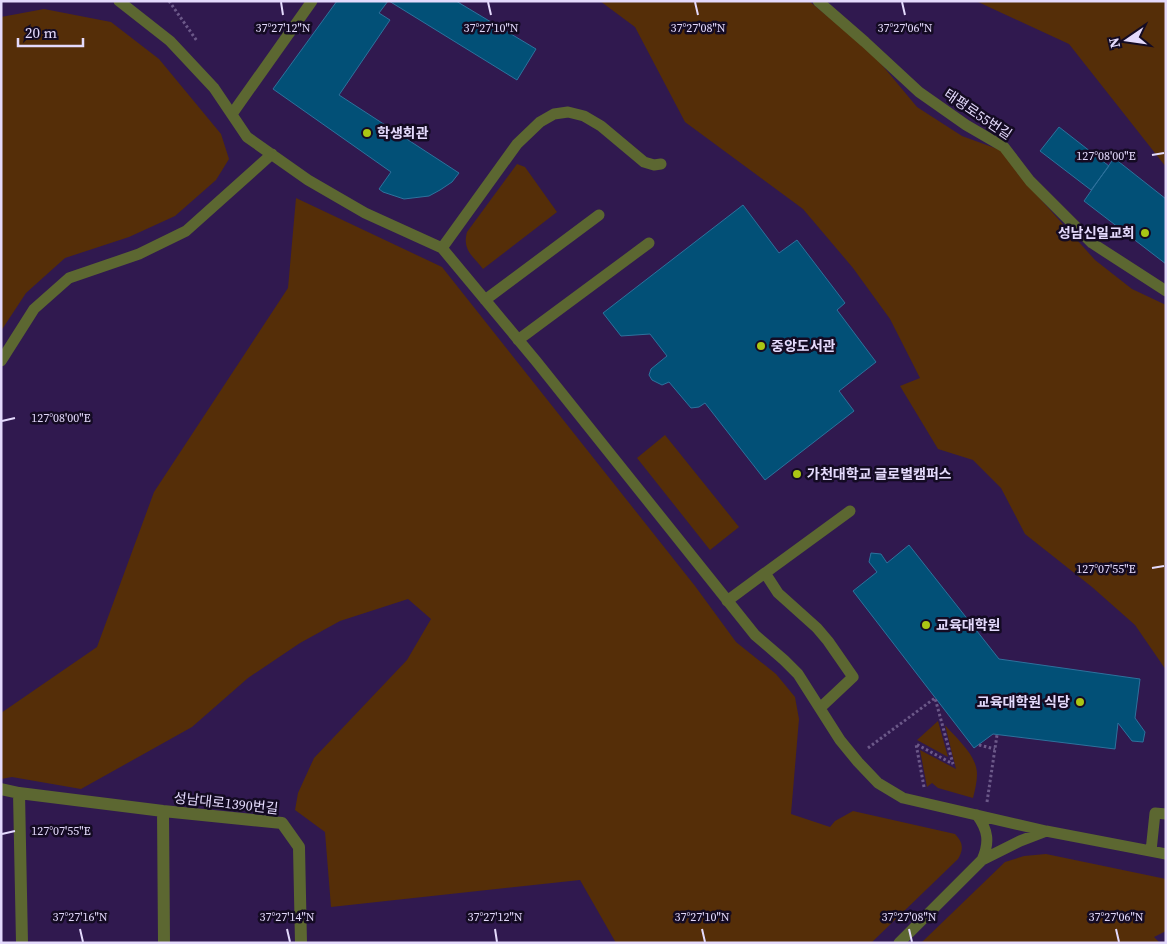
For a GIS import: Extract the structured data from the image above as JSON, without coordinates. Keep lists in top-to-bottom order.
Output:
{
  "streets": {
    "street": ["성남대로1390번길"],
    "lane": ["태평로55번길"]
  },
  "places": [
    "학생회관",
    "성남신일교회",
    "중앙도서관",
    "가천대학교 글로벌캠퍼스",
    "교육대학원",
    "교육대학원 식당"
  ],
  "scale_bar": "20 m",
  "north": "left",
  "coordinates": [
    "37°27'12\"N",
    "37°27'10\"N",
    "37°27'08\"N",
    "37°27'06\"N",
    "127°08'00\"E",
    "127°07'55\"E",
    "37°27'16\"N",
    "37°27'14\"N"
  ]
}
